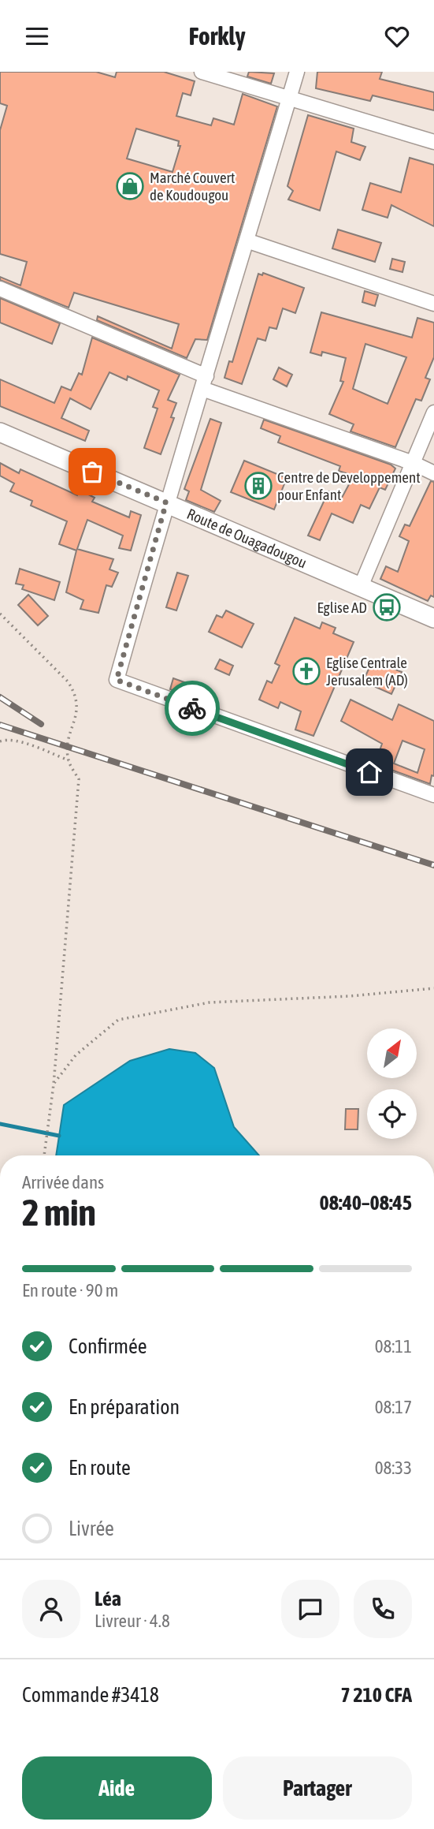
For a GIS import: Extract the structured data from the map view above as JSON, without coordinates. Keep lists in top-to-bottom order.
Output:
{
  "streets": {
    "street": ["Route de Ouagadougou"]
  },
  "places": {
    "shop": ["Marché Couvert de Koudougou"],
    "building": ["Centre de Developpement pour Enfant"],
    "bus stop": ["Eglise AD"],
    "church": ["Eglise Centrale Jerusalem (AD)"]
  },
  "north": "top right",
  "page": {
    "header": "Forkly",
    "heading": ["2 min", "Arrivée dans", "08:40–08:45"],
    "panel": [
      "Léa",
      "Livreur · 4.8",
      "Commande #3418",
      "7 210 CFA"
    ],
    "bar": "En route · 90 m",
    "list": [
      ["Confirmée", "08:11"],
      ["En préparation", "08:17"],
      ["En route", "08:33"],
      "Livrée"
    ],
    "buttons": ["Aide", "Partager"]
  }
}
